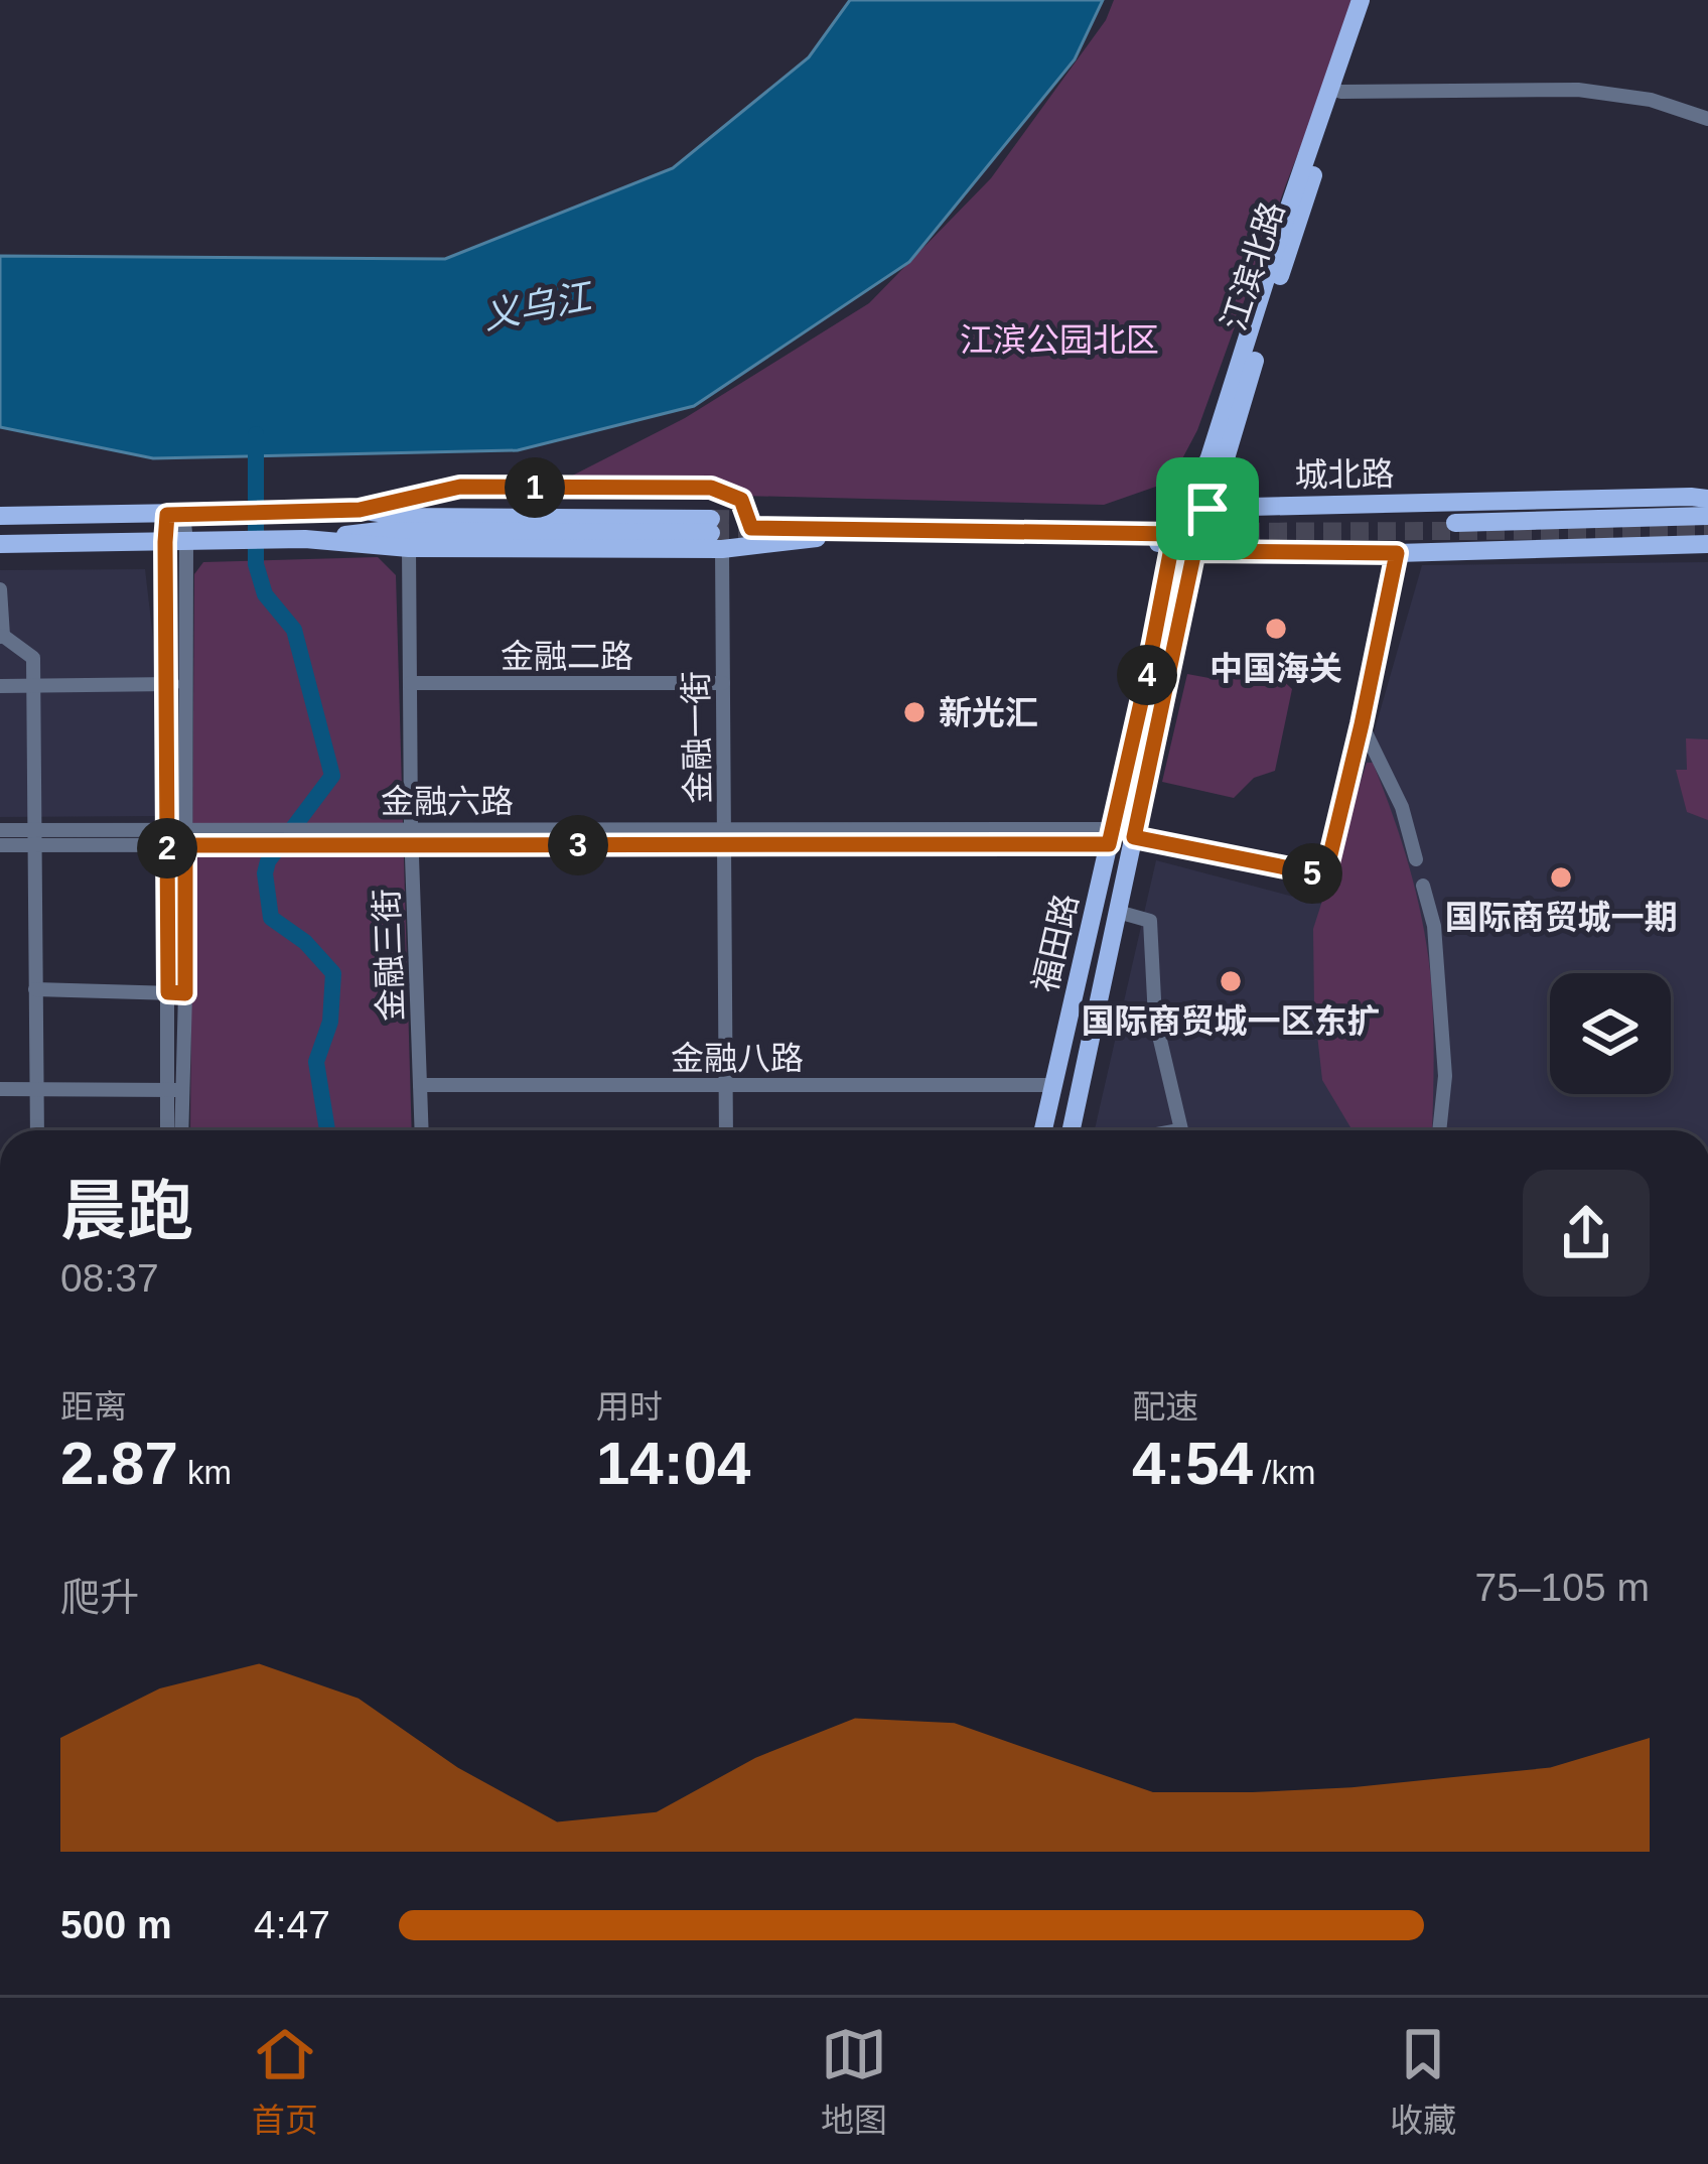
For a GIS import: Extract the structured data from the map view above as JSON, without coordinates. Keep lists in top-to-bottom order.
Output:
{
  "streets": {
    "main road": ["江滨北路", "城北路", "福田路"],
    "street": [
      "金融二路",
      "金融一街",
      "金融六路",
      "金融三街",
      "金融八路"
    ]
  },
  "crossings": [
    ["江滨北路", "城北路"],
    ["江滨北路", "福田路"],
    ["金融二路", "金融一街"],
    ["金融二路", "金融三街"],
    ["金融一街", "金融六路"],
    ["金融一街", "金融八路"],
    ["金融六路", "福田路"],
    ["金融六路", "金融三街"],
    ["福田路", "金融八路"],
    ["金融三街", "金融八路"]
  ],
  "water": ["义乌江"],
  "parks": ["江滨公园北区"],
  "places": [
    "中国海关",
    "新光汇",
    "国际商贸城一期",
    "国际商贸城一区东扩"
  ],
  "page": {
    "pins": [
      "1",
      "4",
      "3",
      "2",
      "5"
    ],
    "heading": ["晨跑", "08:37"],
    "stats": [
      ["距离", "2.87 km"],
      ["用时", "14:04"],
      ["配速", "4:54 /km"]
    ],
    "chart": ["爬升", "75–105 m"],
    "list": [
      {
        "name": "500 m",
        "note": "4:47"
      }
    ],
    "tabs": ["首页", "地图", "收藏"]
  }
}
